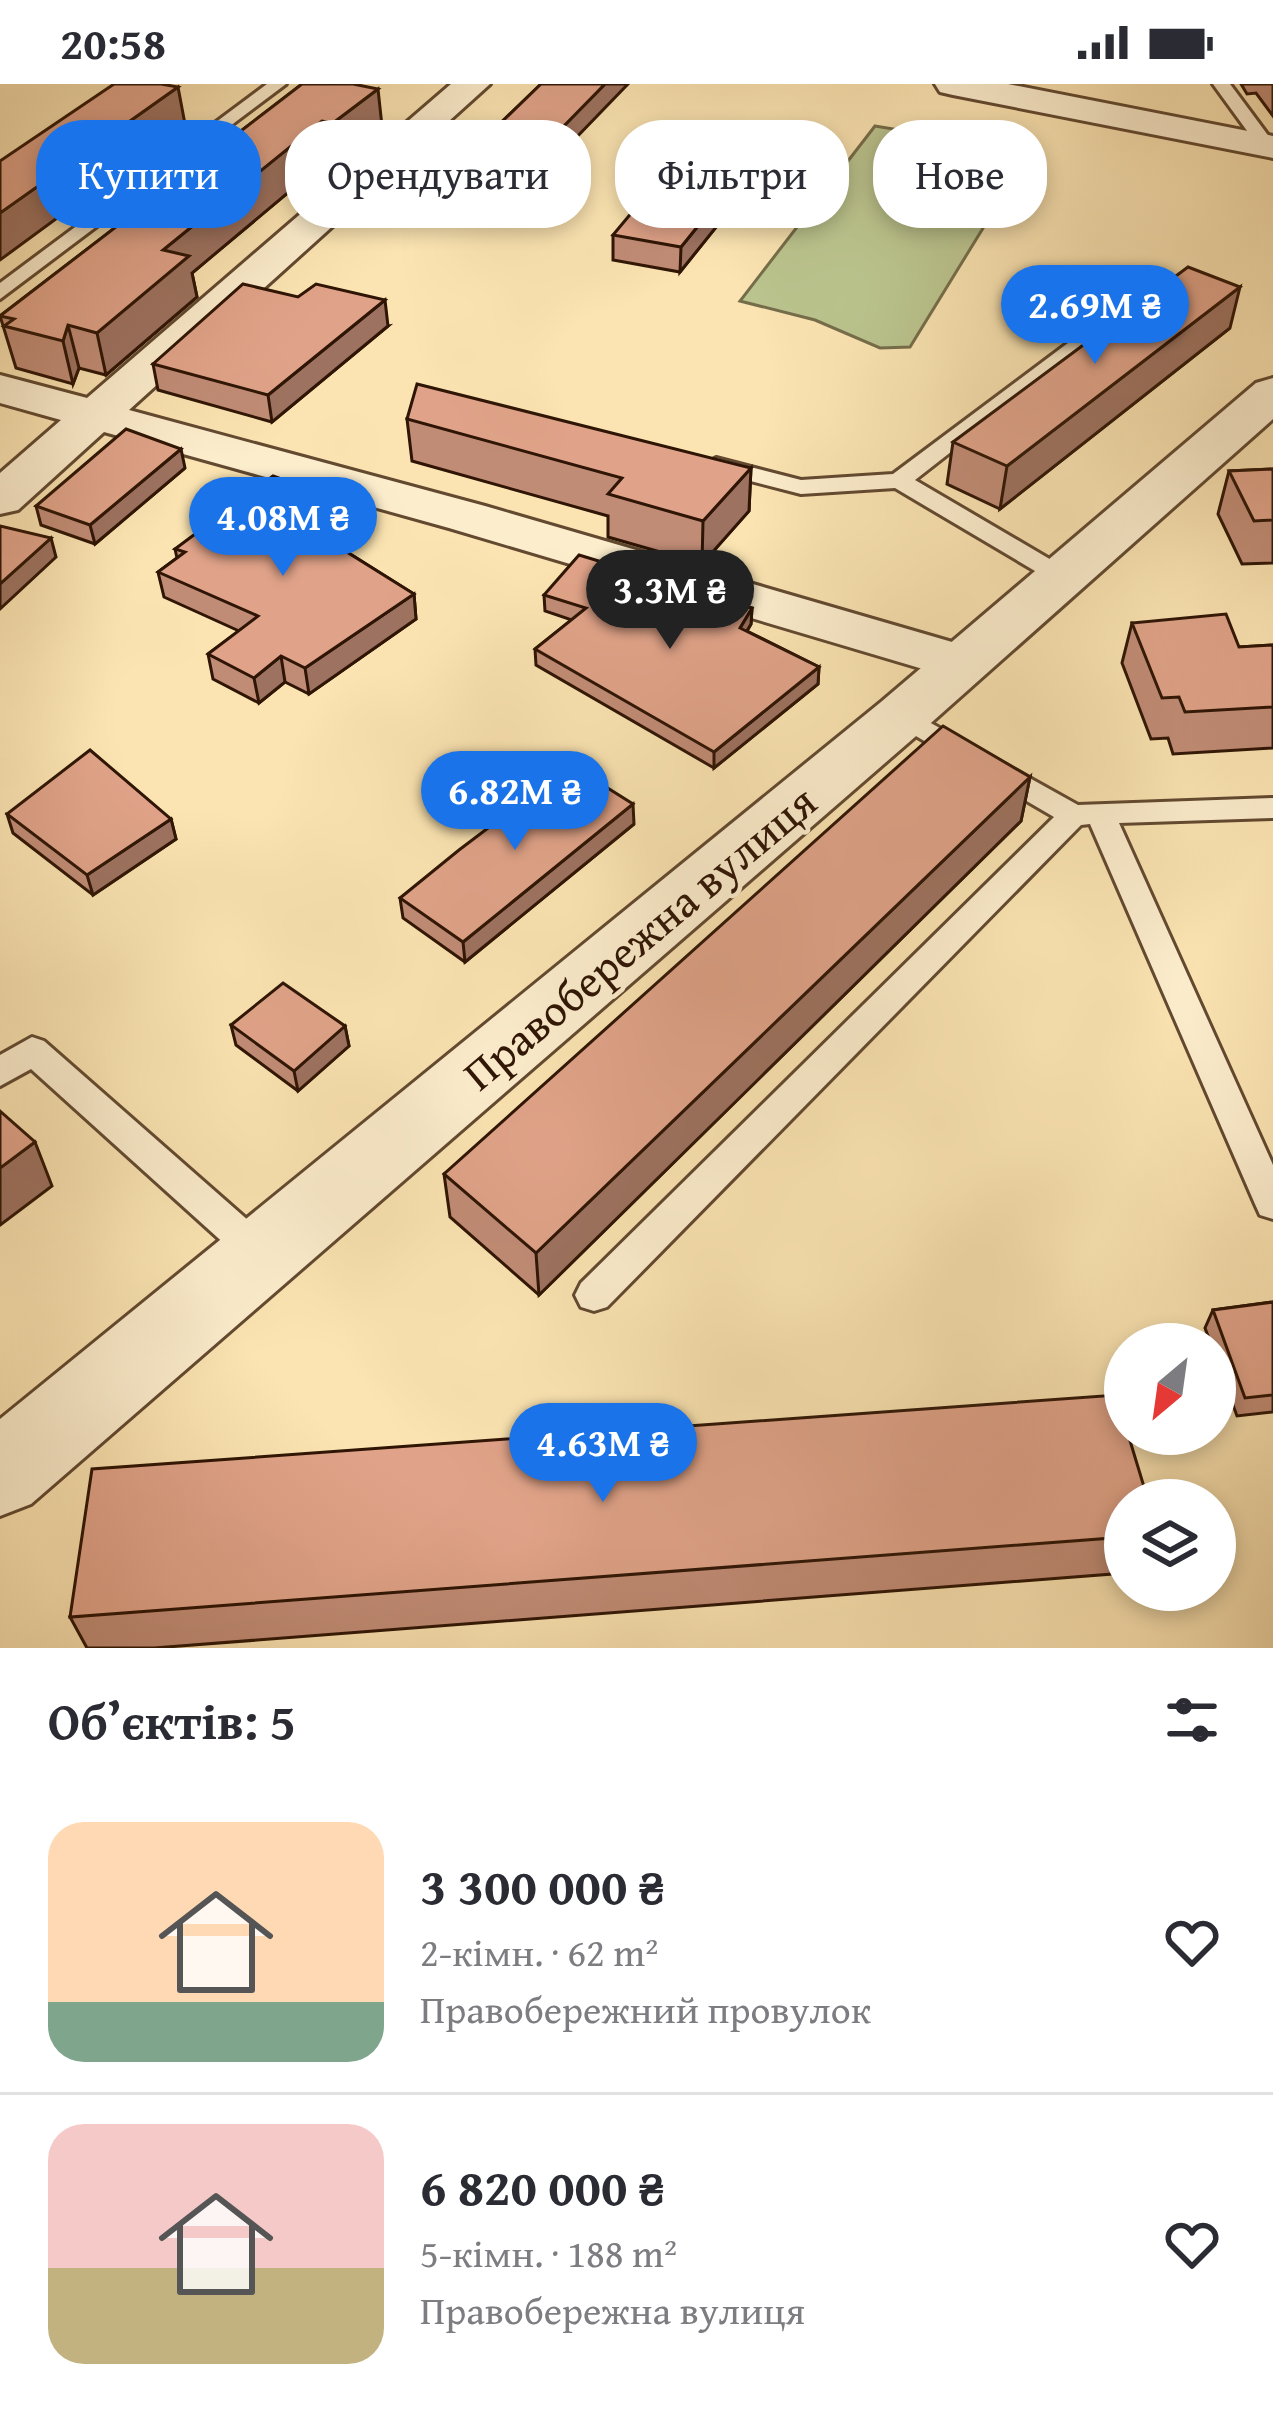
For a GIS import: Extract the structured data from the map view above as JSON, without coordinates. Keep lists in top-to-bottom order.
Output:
{
  "streets": {
    "street": ["Правобережна вулиця"]
  },
  "north": "bottom left",
  "page": {
    "status": "20:58",
    "chip": [
      "Купити",
      "Орендувати",
      "Фільтри",
      "Нове"
    ],
    "price": [
      "2.69M ₴",
      "4.08M ₴",
      "3.3M ₴",
      "6.82M ₴",
      "4.63M ₴"
    ],
    "heading": "Об’єктів: 5",
    "list": [
      {
        "name": "3 300 000 ₴",
        "note": "2-кімн. · 62 m² · Правобережний провулок"
      },
      {
        "name": "6 820 000 ₴",
        "note": "5-кімн. · 188 m² · Правобережна вулиця"
      }
    ]
  }
}
